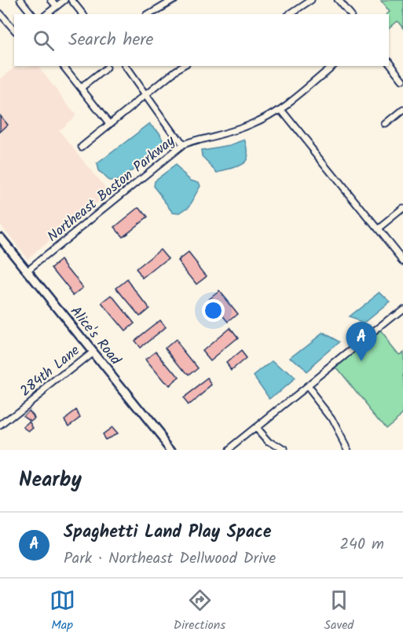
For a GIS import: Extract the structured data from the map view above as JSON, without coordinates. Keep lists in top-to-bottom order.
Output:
{
  "streets": {
    "main road": ["Alice's Road"],
    "street": ["Northeast Boston Parkway", "284th Lane"]
  },
  "crossings": [
    ["Northeast Boston Parkway", "Alice's Road"],
    ["Alice's Road", "284th Lane"]
  ],
  "page": {
    "search": "Search here",
    "pins": "A",
    "heading": "Nearby",
    "list": [
      {
        "mark": "A",
        "name": "Spaghetti Land Play Space",
        "note": "Park · Northeast Dellwood Drive",
        "value": "240 m"
      }
    ],
    "nav": ["Map", "Directions", "Saved"]
  }
}
